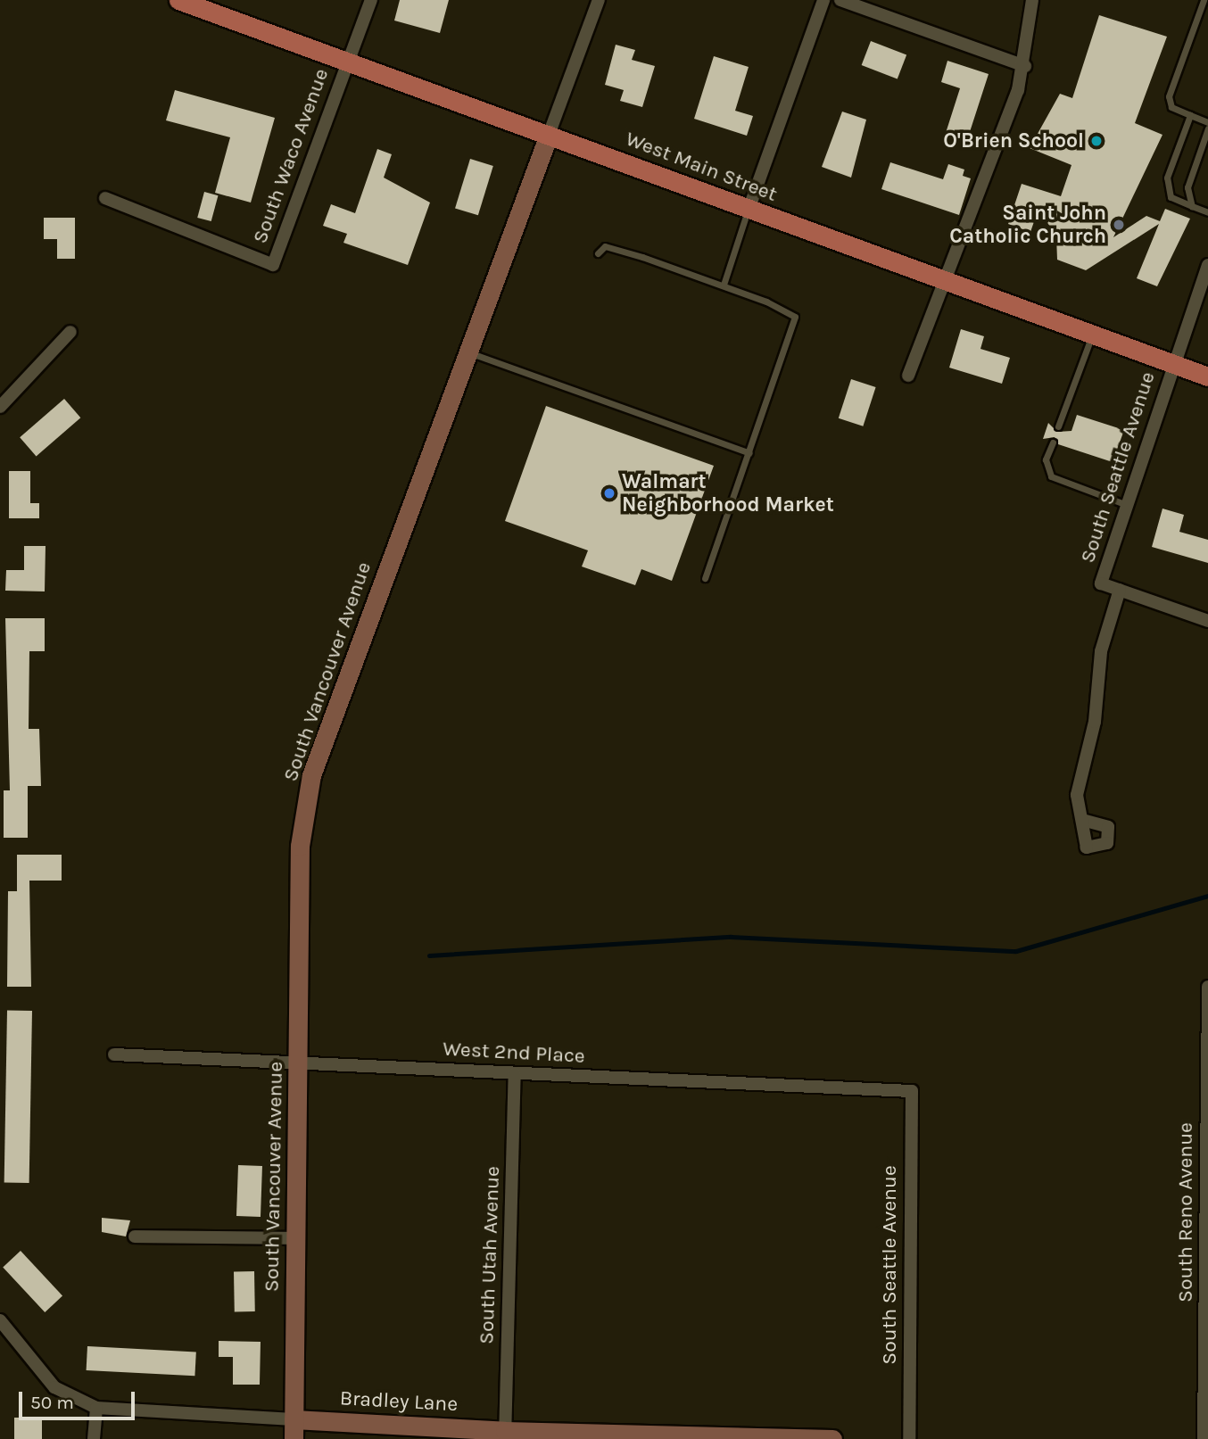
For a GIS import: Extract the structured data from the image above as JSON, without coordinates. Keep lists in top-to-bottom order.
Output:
{
  "streets": {
    "main road": ["West Main Street"],
    "street": [
      "South Waco Avenue",
      "South Seattle Avenue",
      "South Vancouver Avenue",
      "West 2nd Place",
      "South Reno Avenue",
      "South Utah Avenue",
      "Bradley Lane"
    ]
  },
  "crossings": [
    ["South Waco Avenue", "West Main Street"],
    ["West Main Street", "South Seattle Avenue"],
    ["West Main Street", "South Vancouver Avenue"],
    ["South Seattle Avenue", "West 2nd Place"],
    ["South Vancouver Avenue", "West 2nd Place"],
    ["South Vancouver Avenue", "Bradley Lane"],
    ["West 2nd Place", "South Utah Avenue"],
    ["South Utah Avenue", "Bradley Lane"]
  ],
  "places": ["O'Brien School", "Saint John Catholic Church", "Walmart Neighborhood Market"],
  "scale_bar": "50 m"
}
